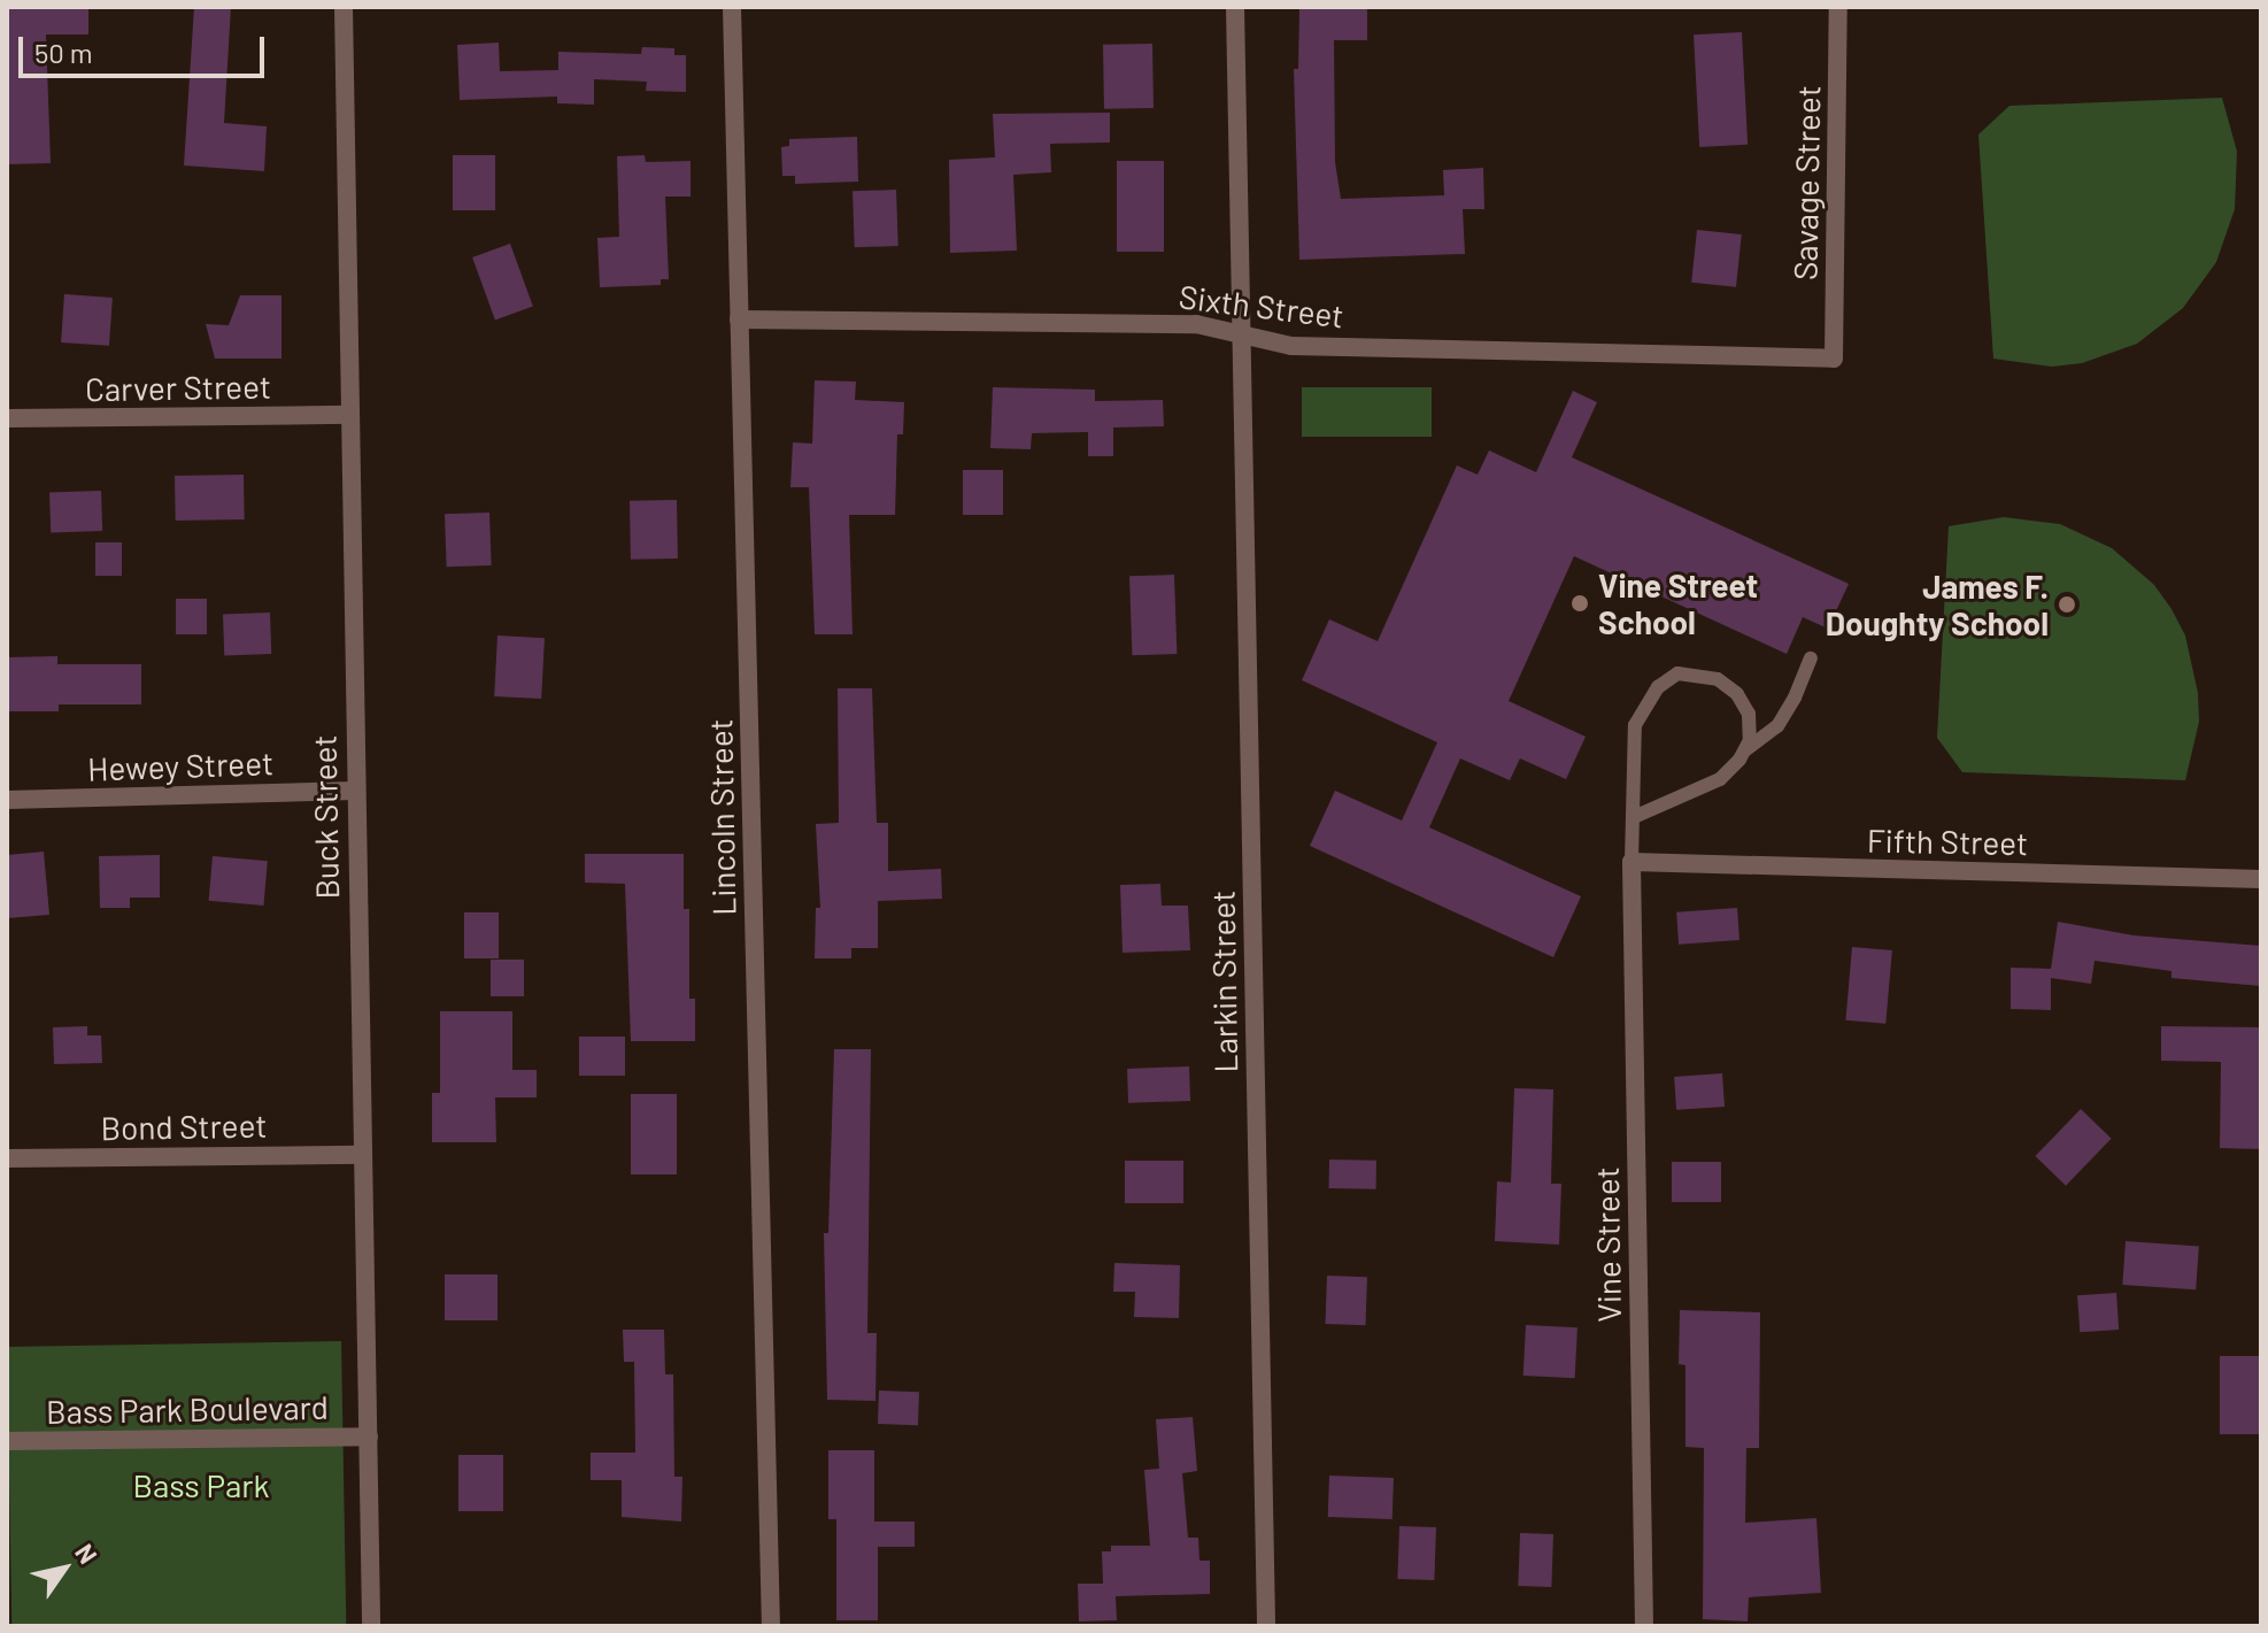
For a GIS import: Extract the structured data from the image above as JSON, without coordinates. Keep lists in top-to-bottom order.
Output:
{
  "streets": {
    "street": [
      "Savage Street",
      "Sixth Street",
      "Carver Street",
      "Hewey Street",
      "Buck Street",
      "Lincoln Street",
      "Fifth Street",
      "Larkin Street",
      "Bond Street",
      "Vine Street",
      "Bass Park Boulevard"
    ]
  },
  "crossings": [
    ["Savage Street", "Sixth Street"],
    ["Sixth Street", "Lincoln Street"],
    ["Sixth Street", "Larkin Street"],
    ["Carver Street", "Buck Street"],
    ["Hewey Street", "Buck Street"],
    ["Buck Street", "Bond Street"],
    ["Buck Street", "Bass Park Boulevard"],
    ["Fifth Street", "Vine Street"]
  ],
  "parks": ["Bass Park"],
  "places": ["Vine Street School", "James F. Doughty School"],
  "scale_bar": "50 m",
  "north": "top right"
}
